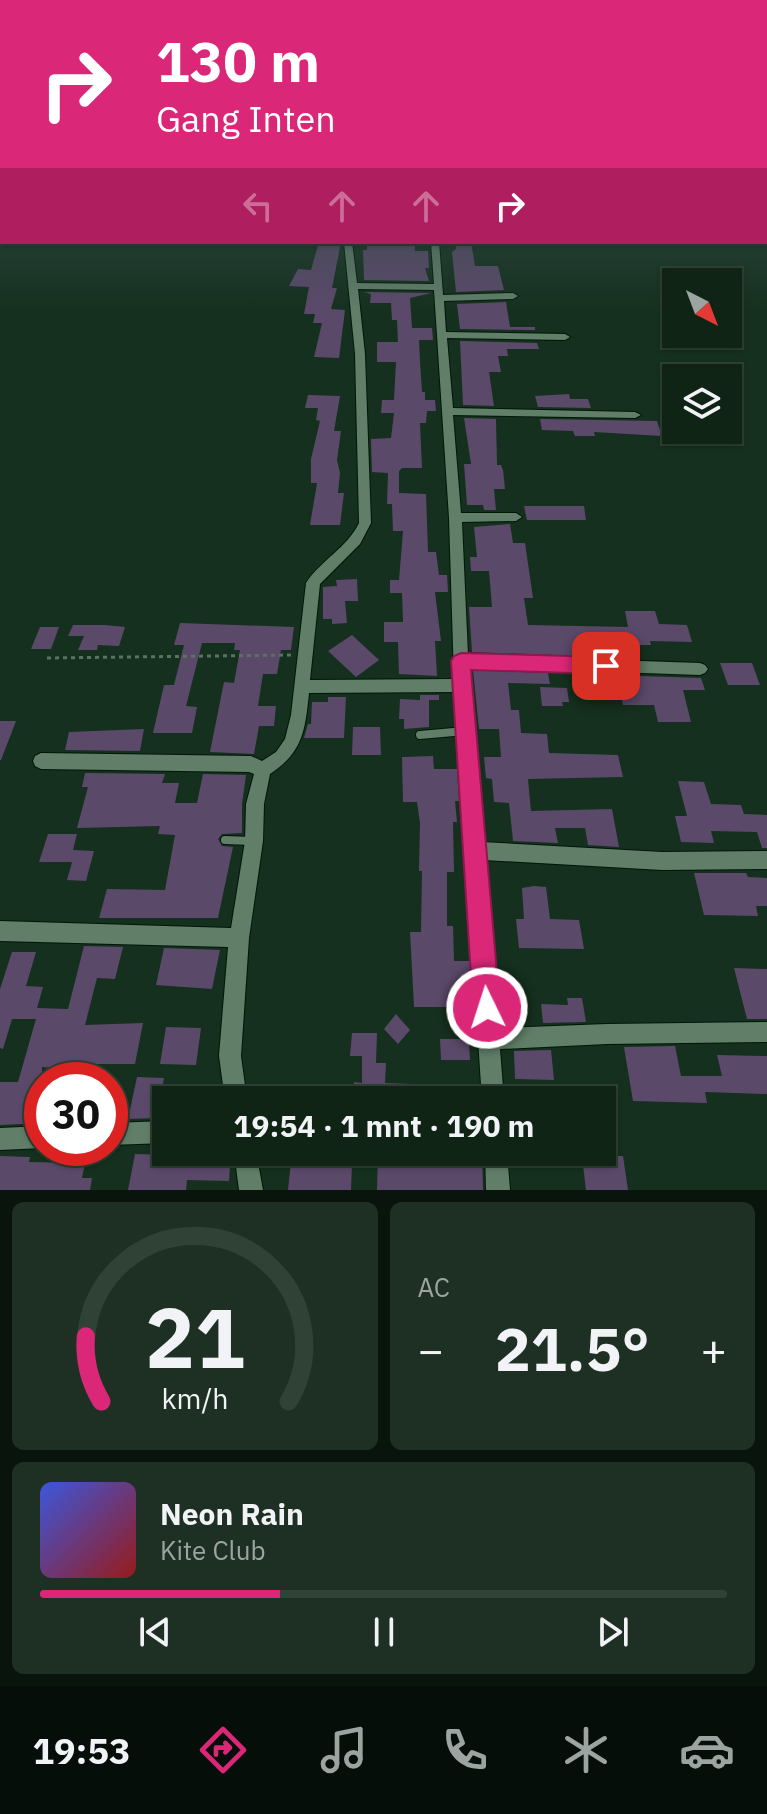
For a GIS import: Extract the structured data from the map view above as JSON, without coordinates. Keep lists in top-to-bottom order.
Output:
{
  "north": "bottom right",
  "page": {
    "turn": ["130 m", "Gang Inten"],
    "limit": "30",
    "trip": "19:54 · 1 mnt · 190 m",
    "tile": "AC",
    "heat": ["−", "21.5°", "+"],
    "song": ["Neon Rain", "Kite Club"],
    "tabs": "19:53",
    "gauge": ["21", "km/h"]
  }
}
